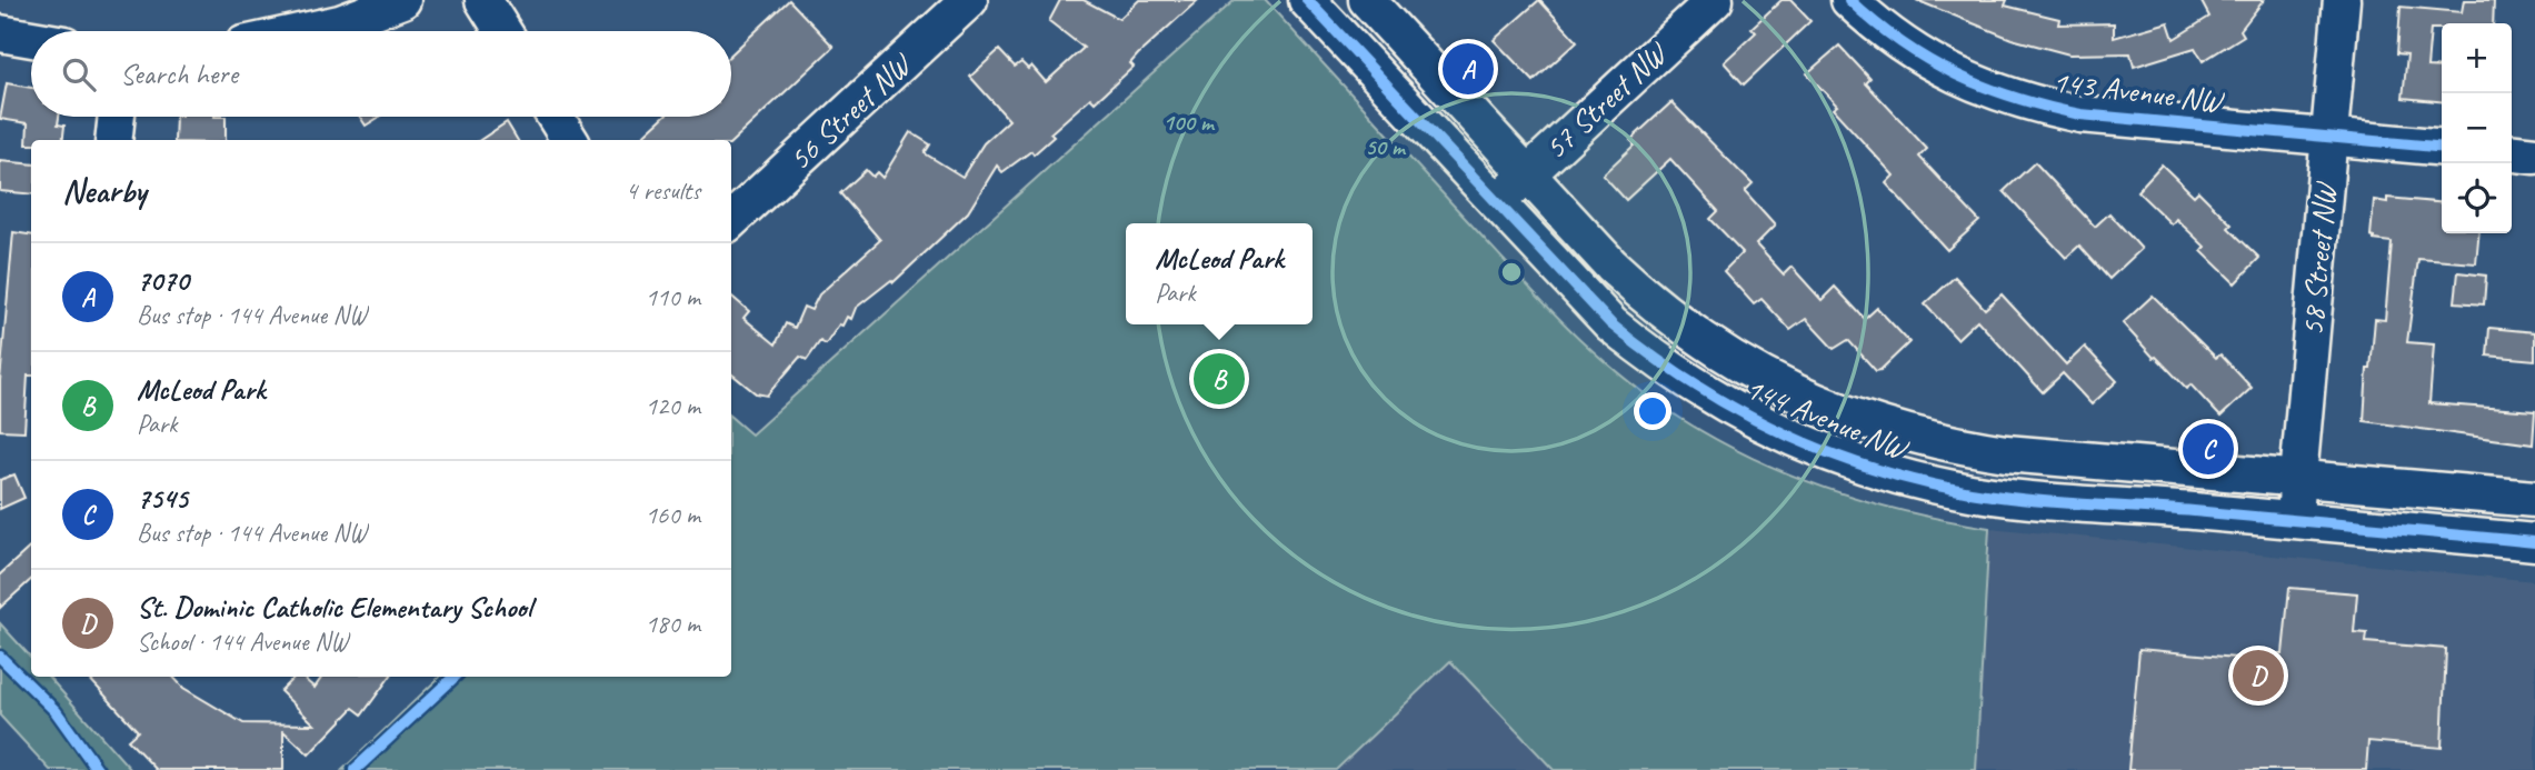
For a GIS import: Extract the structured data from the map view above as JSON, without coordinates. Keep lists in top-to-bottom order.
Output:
{
  "streets": {
    "street": [
      "143 Avenue NW",
      "57 Street NW",
      "56 Street NW",
      "58 Street NW",
      "144 Avenue NW"
    ]
  },
  "crossings": [
    ["143 Avenue NW", "58 Street NW"],
    ["57 Street NW", "144 Avenue NW"],
    ["58 Street NW", "144 Avenue NW"]
  ],
  "page": {
    "map_buttons": ["+", "−"],
    "search": "Search here",
    "pins": [
      "A",
      "B",
      "C",
      "D"
    ],
    "heading": ["Nearby", "4 results"],
    "popup": ["McLeod Park", "Park"],
    "list": [
      {
        "mark": "A",
        "name": "7070",
        "note": "Bus stop · 144 Avenue NW",
        "value": "110 m"
      },
      {
        "mark": "B",
        "name": "McLeod Park",
        "note": "Park",
        "value": "120 m"
      },
      {
        "mark": "C",
        "name": "7545",
        "note": "Bus stop · 144 Avenue NW",
        "value": "160 m"
      },
      {
        "mark": "D",
        "name": "St. Dominic Catholic Elementary School",
        "note": "School · 144 Avenue NW",
        "value": "180 m"
      }
    ]
  },
  "rings": ["100 m", "50 m"]
}
